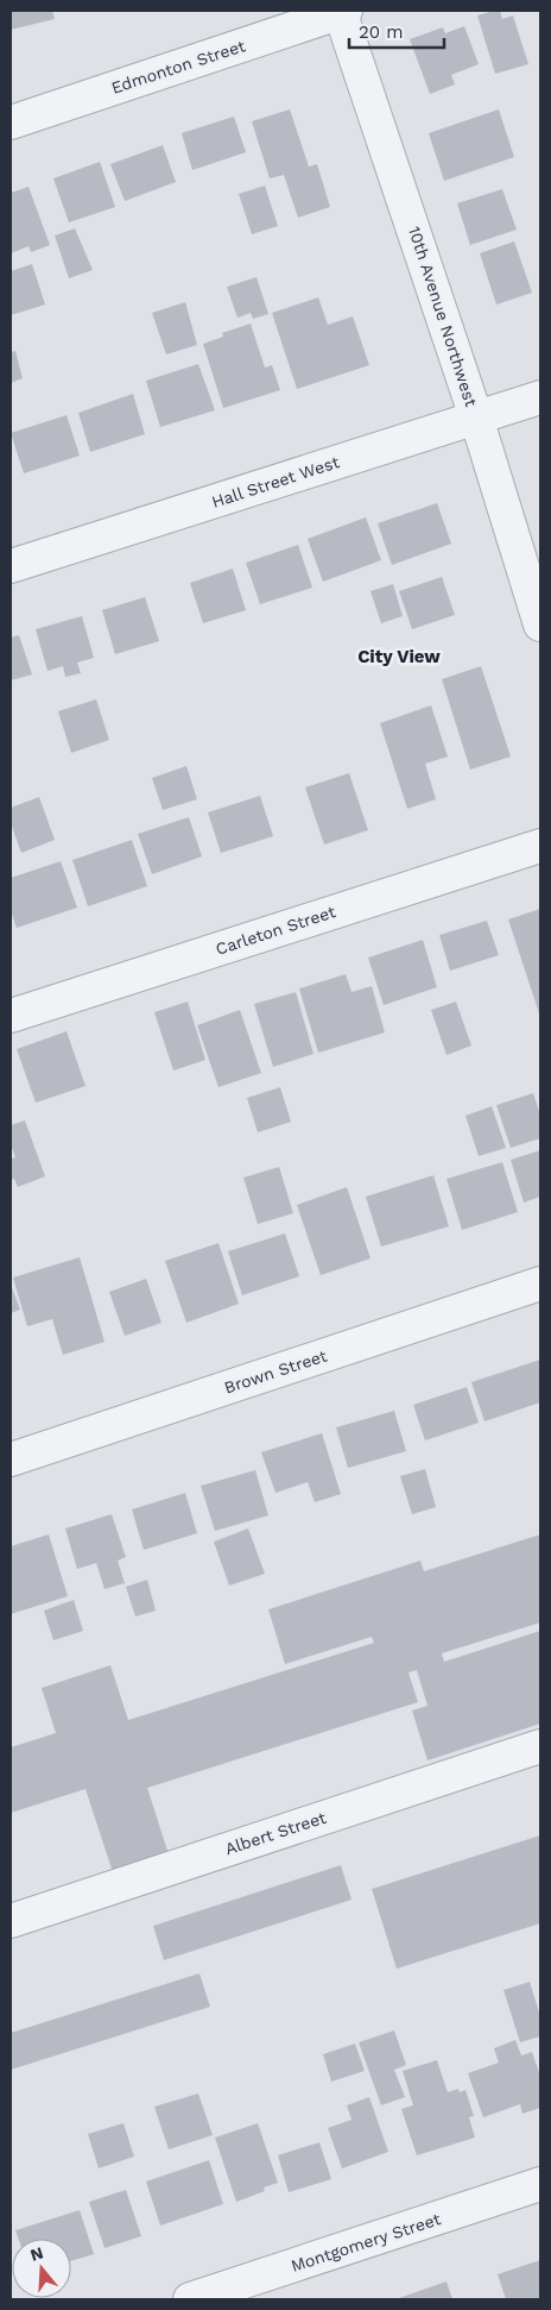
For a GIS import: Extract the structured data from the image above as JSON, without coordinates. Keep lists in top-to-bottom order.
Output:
{
  "streets": {
    "street": [
      "Edmonton Street",
      "10th Avenue Northwest",
      "Hall Street West",
      "Carleton Street",
      "Brown Street",
      "Albert Street",
      "Montgomery Street"
    ]
  },
  "crossings": [
    ["Edmonton Street", "10th Avenue Northwest"],
    ["10th Avenue Northwest", "Hall Street West"]
  ],
  "districts": ["City View"],
  "scale_bar": "20 m",
  "north": "top"
}
